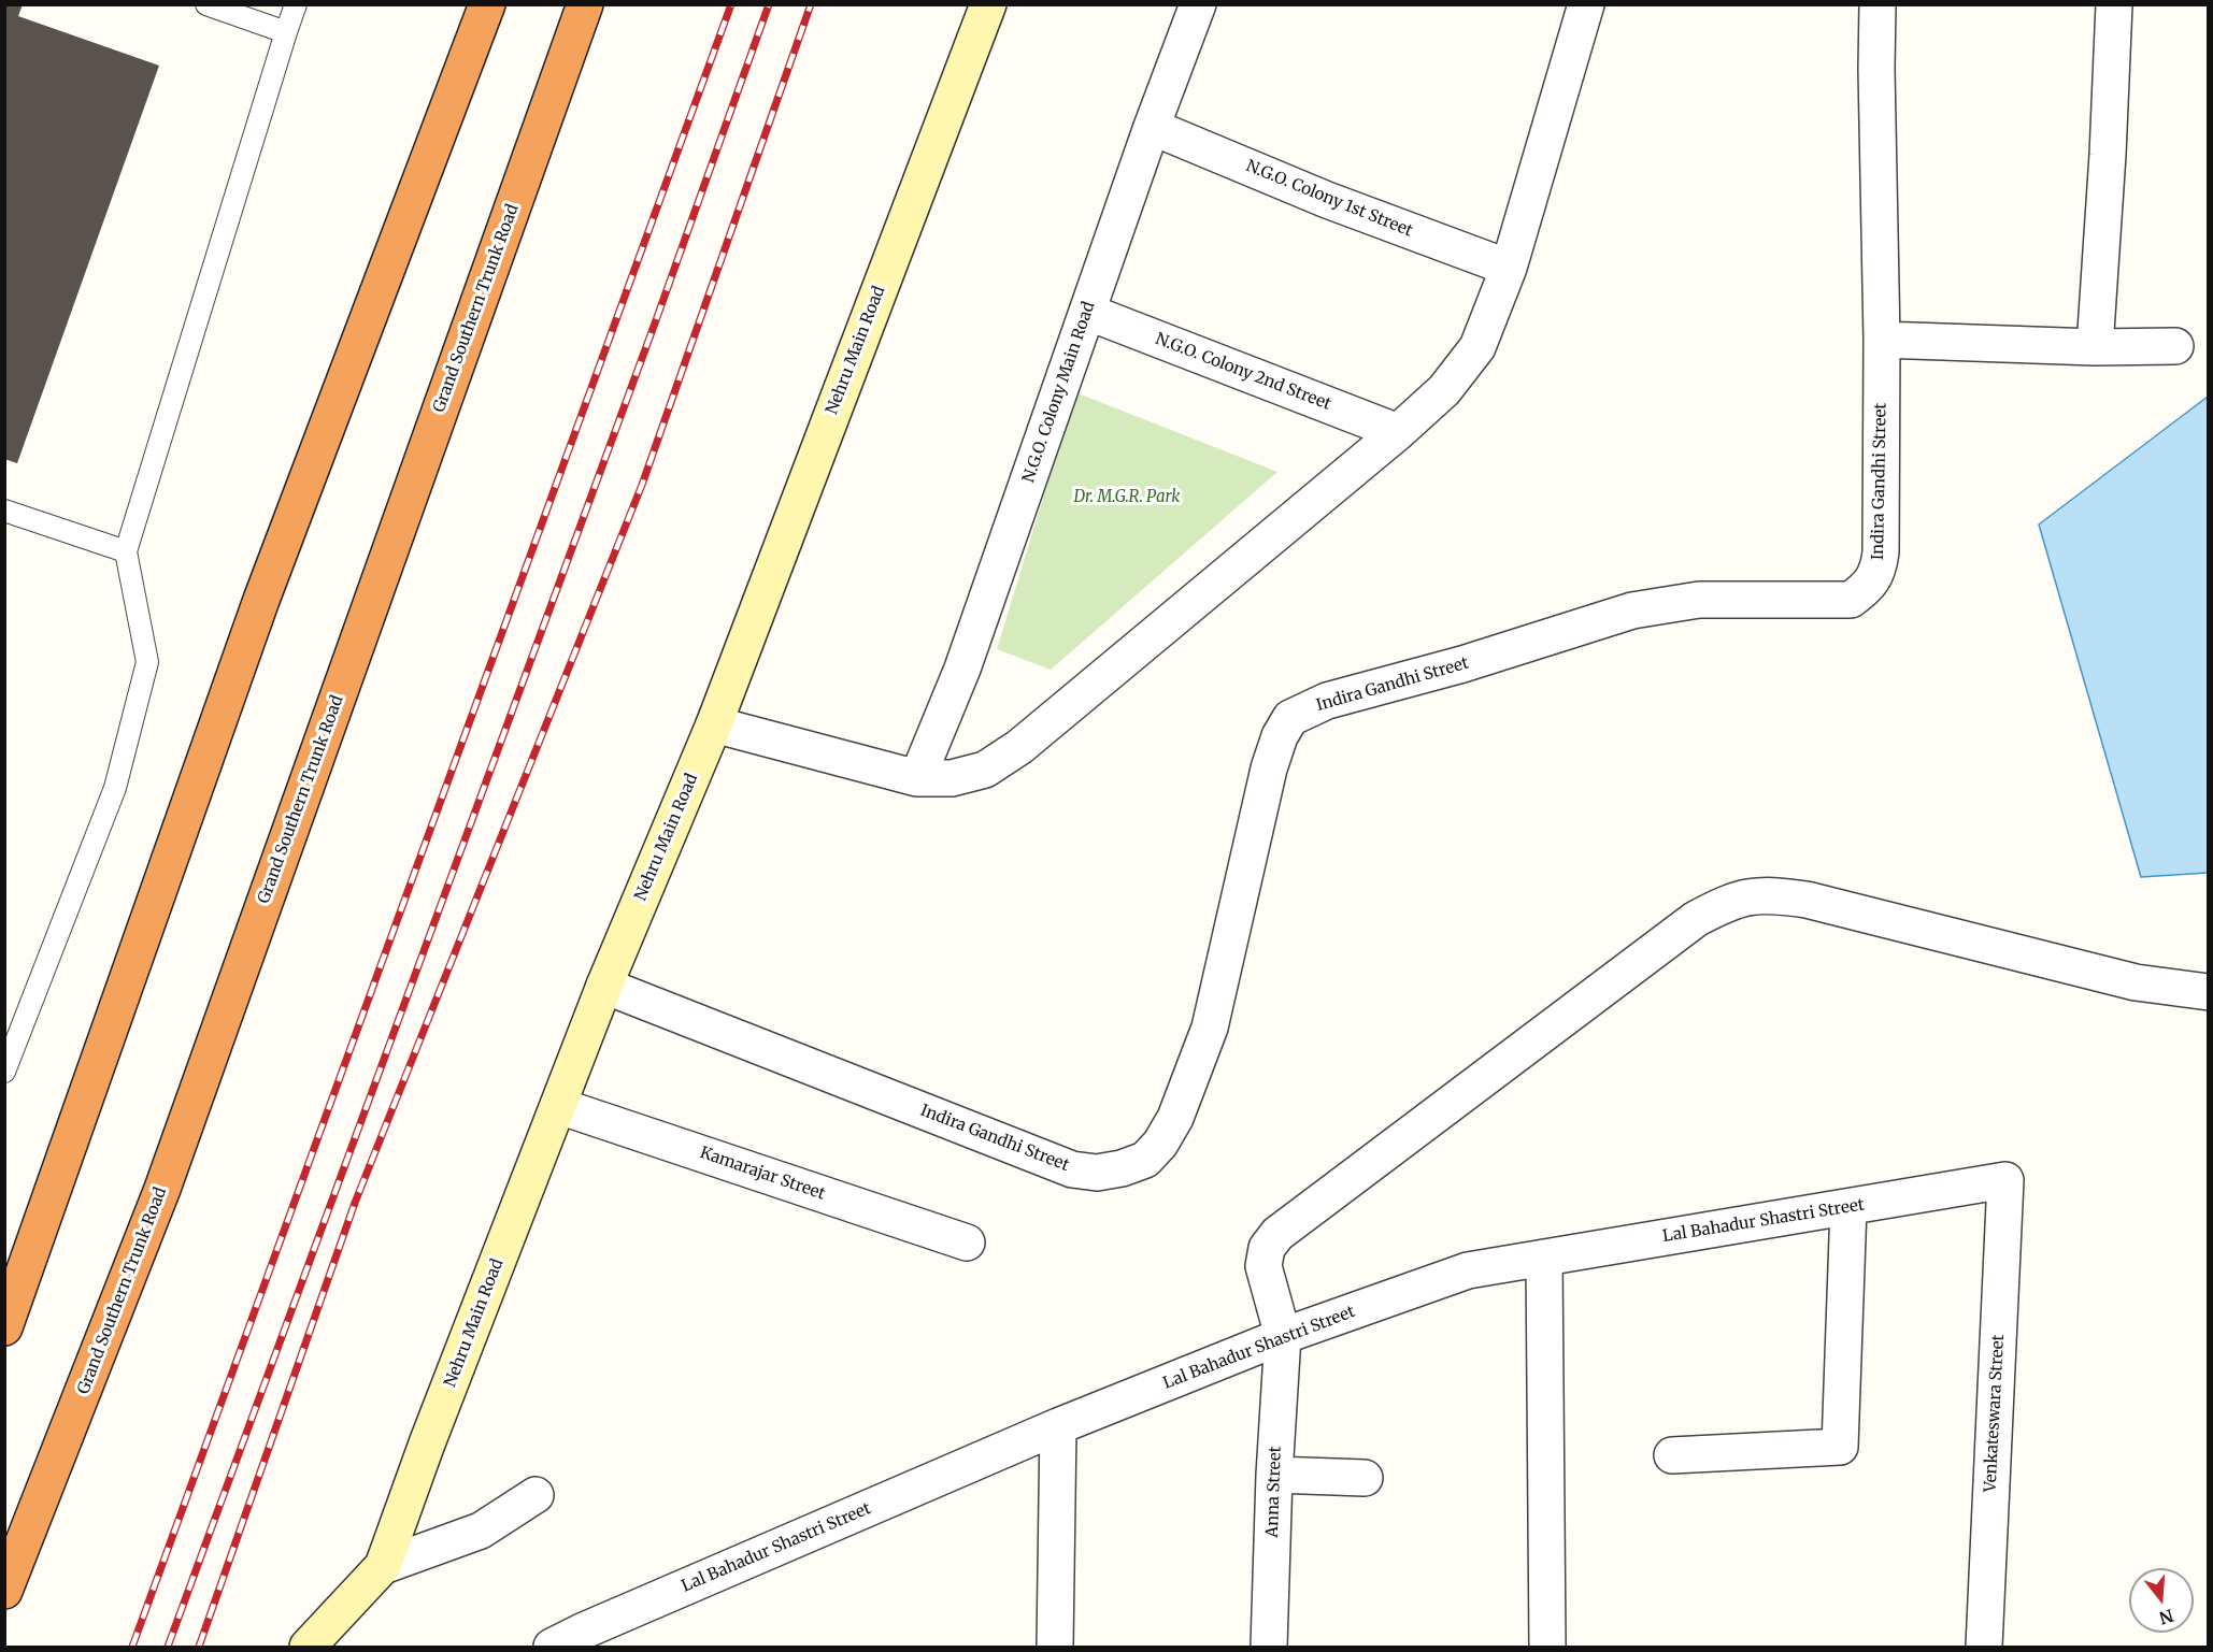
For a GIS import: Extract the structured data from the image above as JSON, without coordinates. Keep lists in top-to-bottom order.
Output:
{
  "streets": {
    "highway": ["Grand Southern Trunk Road"],
    "street": [
      "N.G.O. Colony 1st Street",
      "Nehru Main Road",
      "N.G.O. Colony 2nd Street",
      "N.G.O. Colony Main Road",
      "Indira Gandhi Street",
      "Kamarajar Street",
      "Lal Bahadur Shastri Street",
      "Venkateswara Street",
      "Anna Street"
    ]
  },
  "crossings": [
    ["N.G.O. Colony 1st Street", "N.G.O. Colony Main Road"],
    ["Nehru Main Road", "Indira Gandhi Street"],
    ["Nehru Main Road", "Kamarajar Street"],
    ["N.G.O. Colony 2nd Street", "N.G.O. Colony Main Road"],
    ["Lal Bahadur Shastri Street", "Venkateswara Street"],
    ["Lal Bahadur Shastri Street", "Anna Street"]
  ],
  "parks": ["Dr. M.G.R. Park"],
  "north": "bottom"
}
